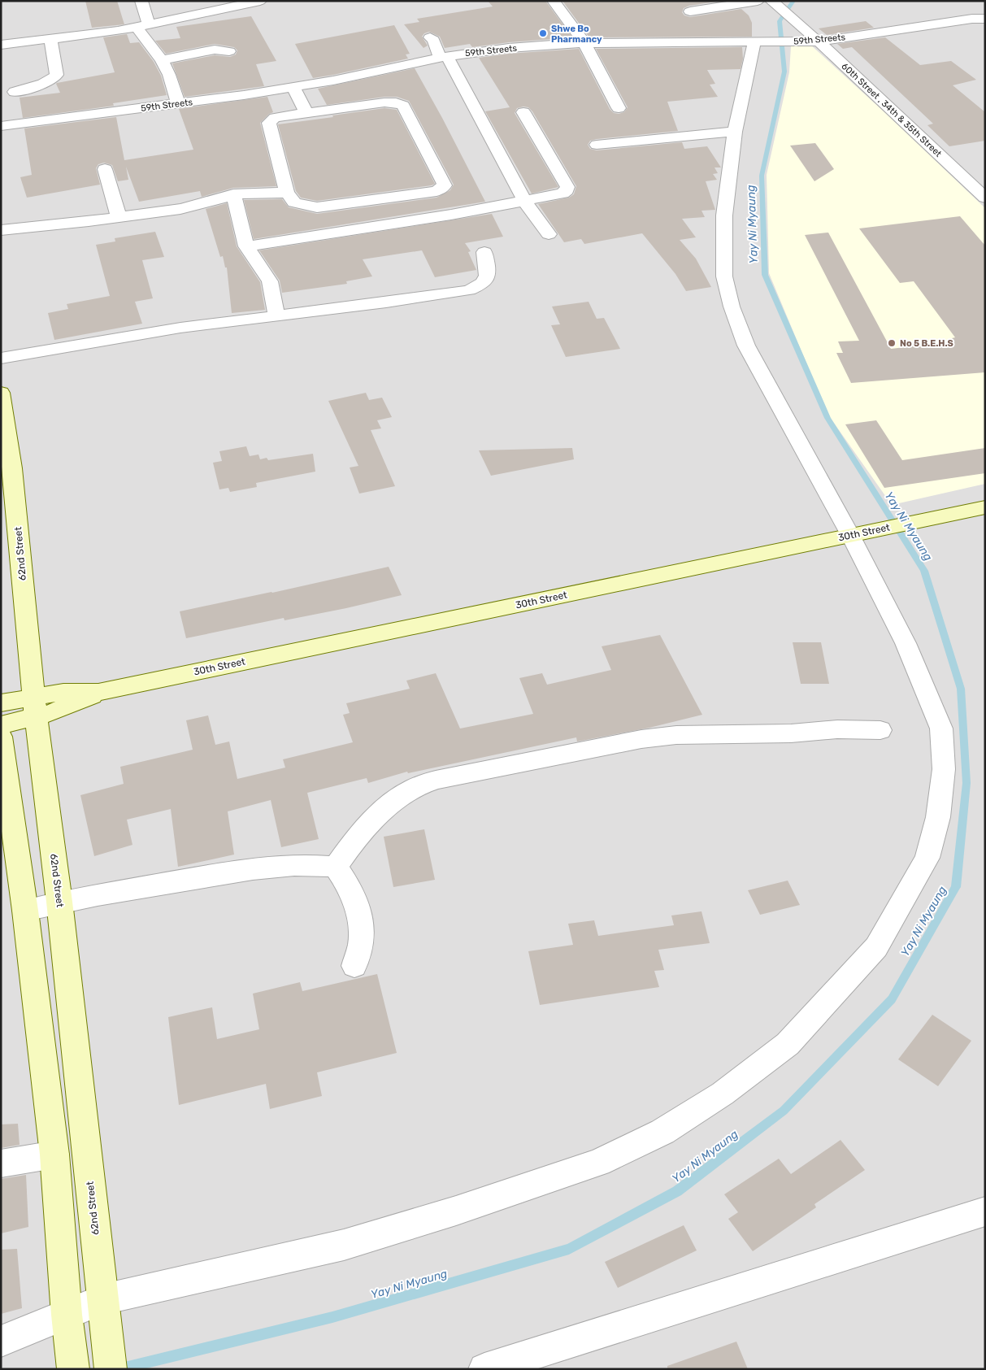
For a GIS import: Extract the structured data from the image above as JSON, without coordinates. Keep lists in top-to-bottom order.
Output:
{
  "streets": {
    "main road": ["30th Street", "62nd Street"],
    "street": ["59th Streets", "60th Street , 34th & 35th Street"]
  },
  "crossings": [
    ["59th Streets", "60th Street , 34th & 35th Street"],
    ["30th Street", "62nd Street"]
  ],
  "water": ["Yay Ni Myaung"],
  "places": ["Shwe Bo Pharmancy", "No 5 B.E.H.S"]
}
